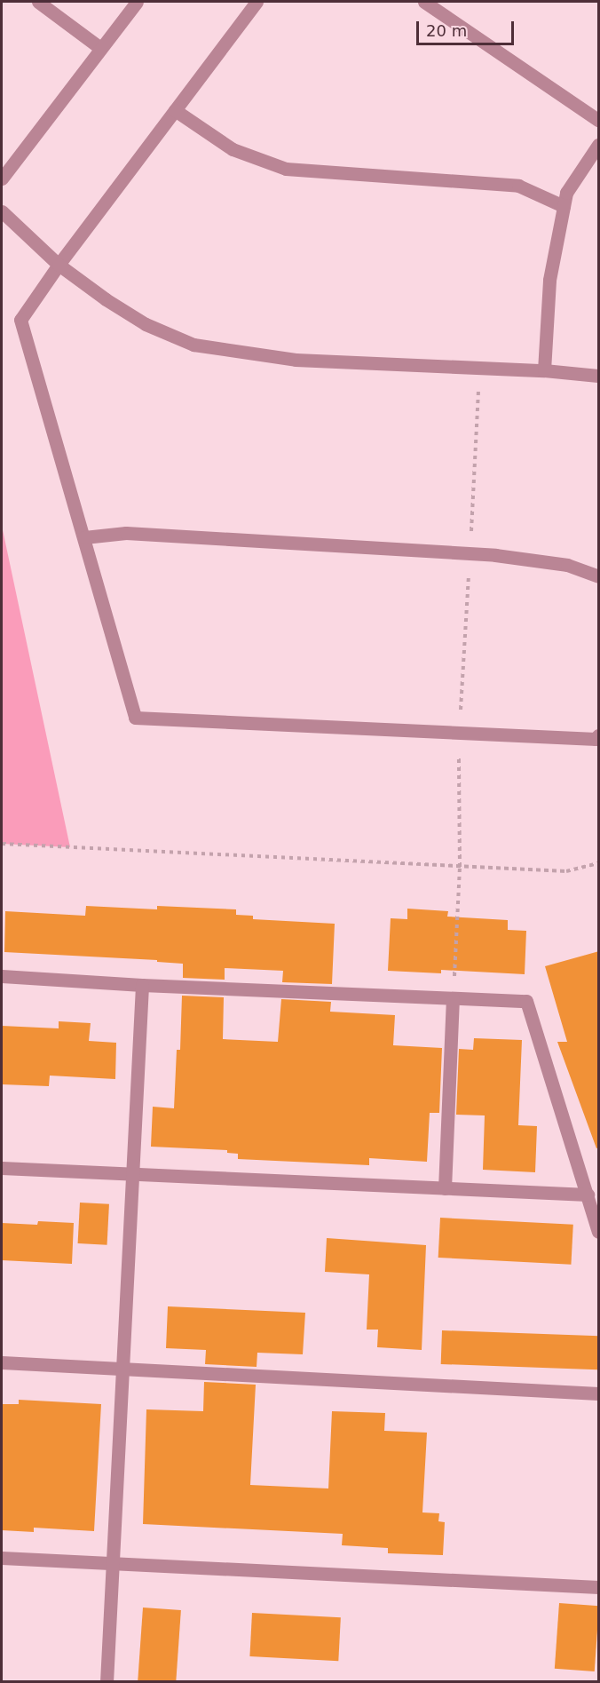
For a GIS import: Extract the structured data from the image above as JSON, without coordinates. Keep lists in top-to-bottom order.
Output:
{
  "scale_bar": "20 m"
}
